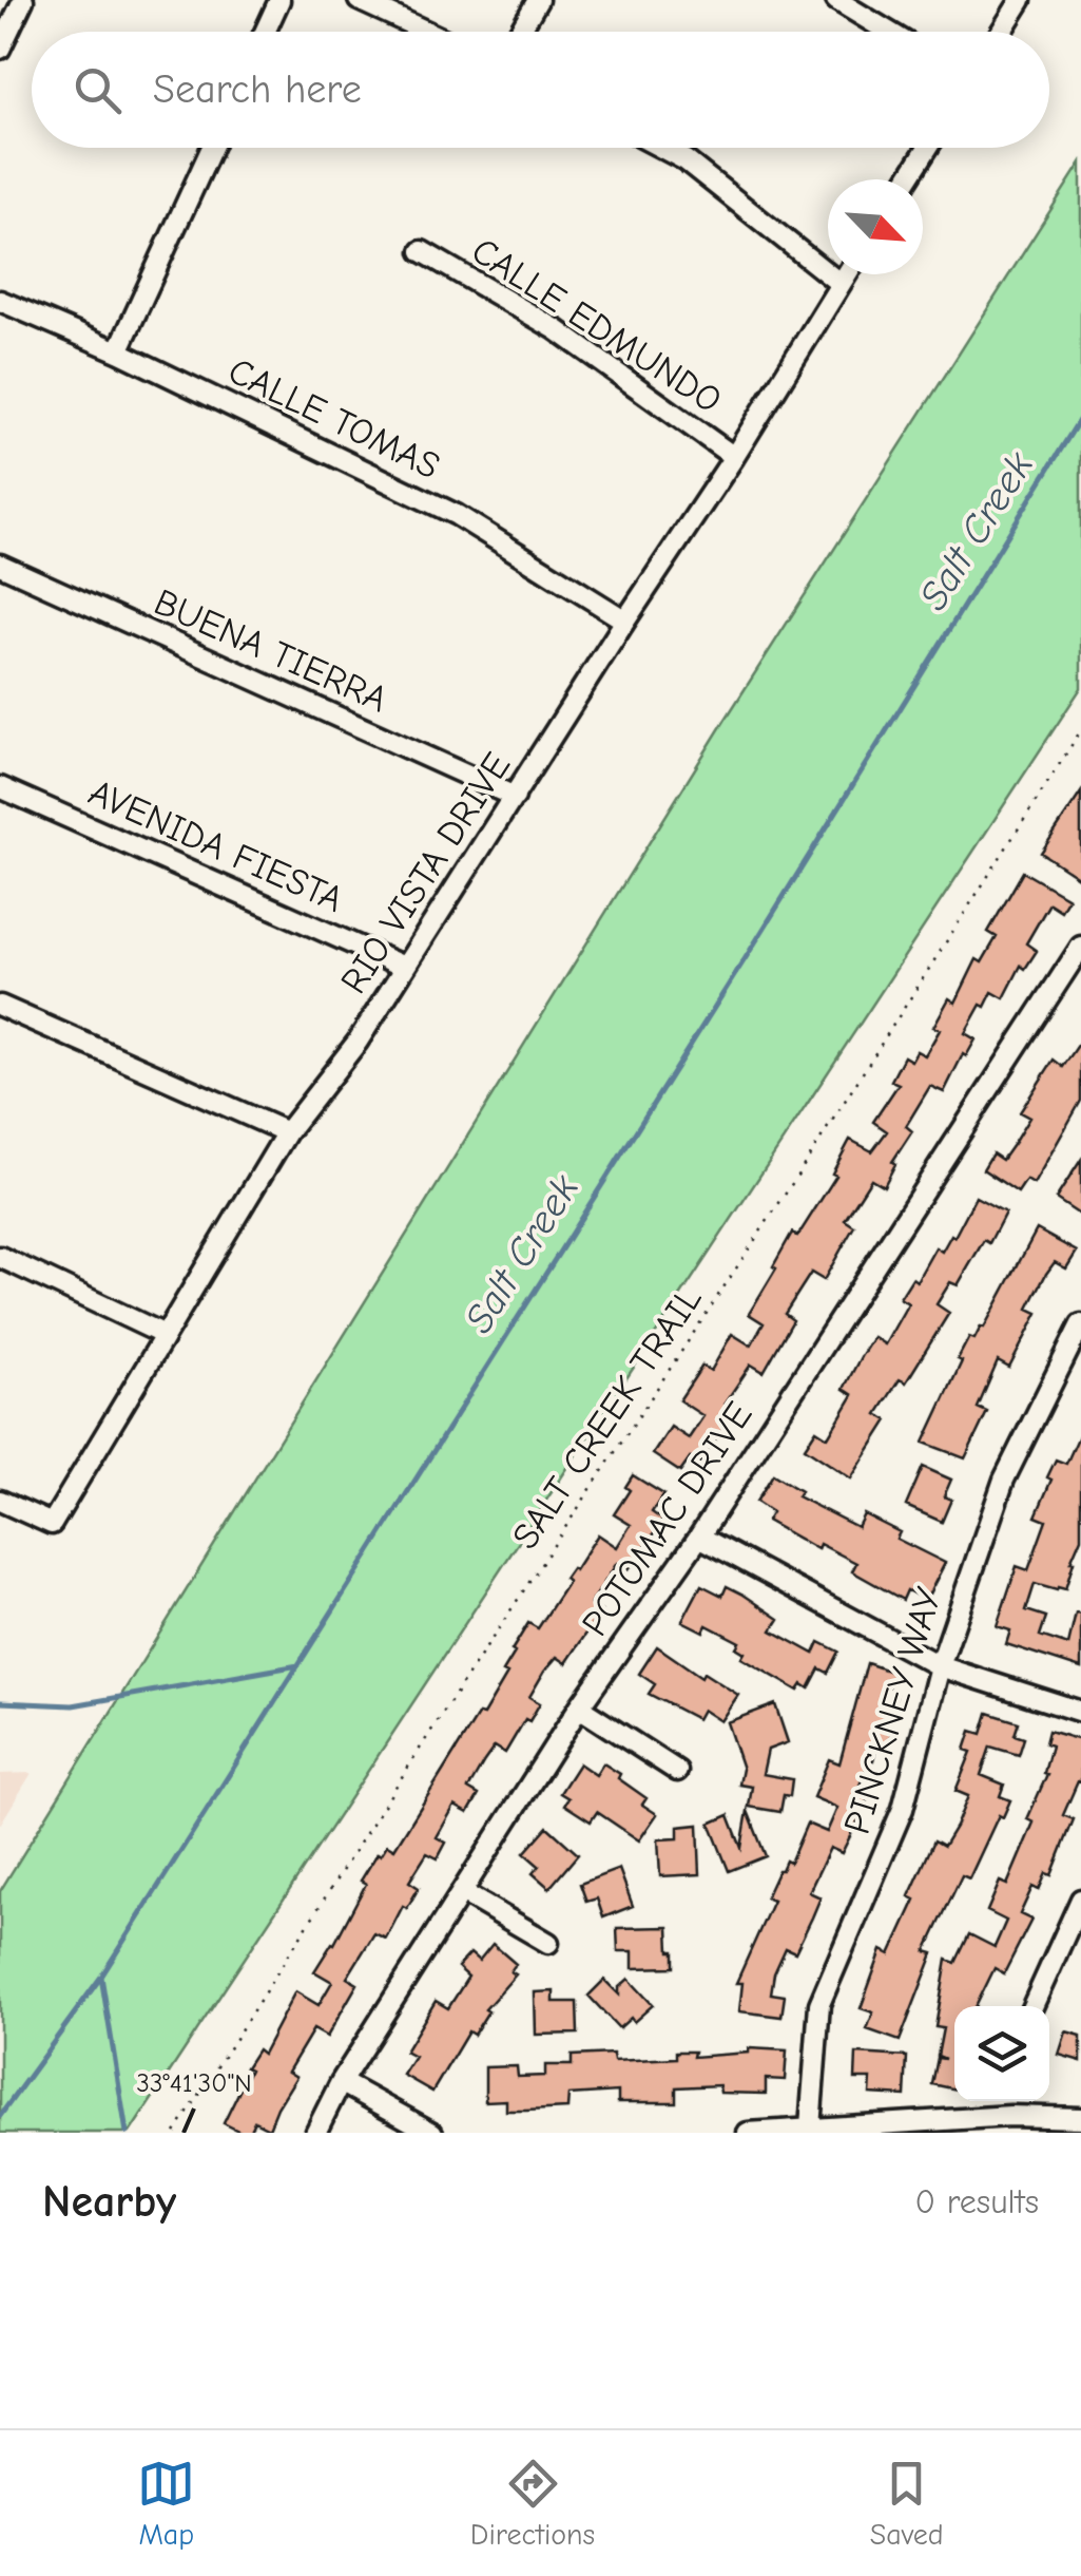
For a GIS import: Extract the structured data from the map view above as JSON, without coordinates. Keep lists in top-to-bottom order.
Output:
{
  "streets": {
    "street": [
      "CALLE EDMUNDO",
      "CALLE TOMAS",
      "BUENA TIERRA",
      "AVENIDA FIESTA",
      "RIO VISTA DRIVE",
      "POTOMAC DRIVE",
      "PINCKNEY WAY"
    ],
    "path": ["SALT CREEK TRAIL"]
  },
  "crossings": [
    ["CALLE EDMUNDO", "RIO VISTA DRIVE"],
    ["CALLE TOMAS", "RIO VISTA DRIVE"],
    ["BUENA TIERRA", "RIO VISTA DRIVE"],
    ["AVENIDA FIESTA", "RIO VISTA DRIVE"]
  ],
  "water": ["Salt Creek"],
  "north": "bottom right",
  "page": {
    "search": "Search here",
    "heading": ["Nearby", "0 results"],
    "nav": ["Map", "Directions", "Saved"]
  },
  "coordinates": ["33°41'30\"N"]
}
